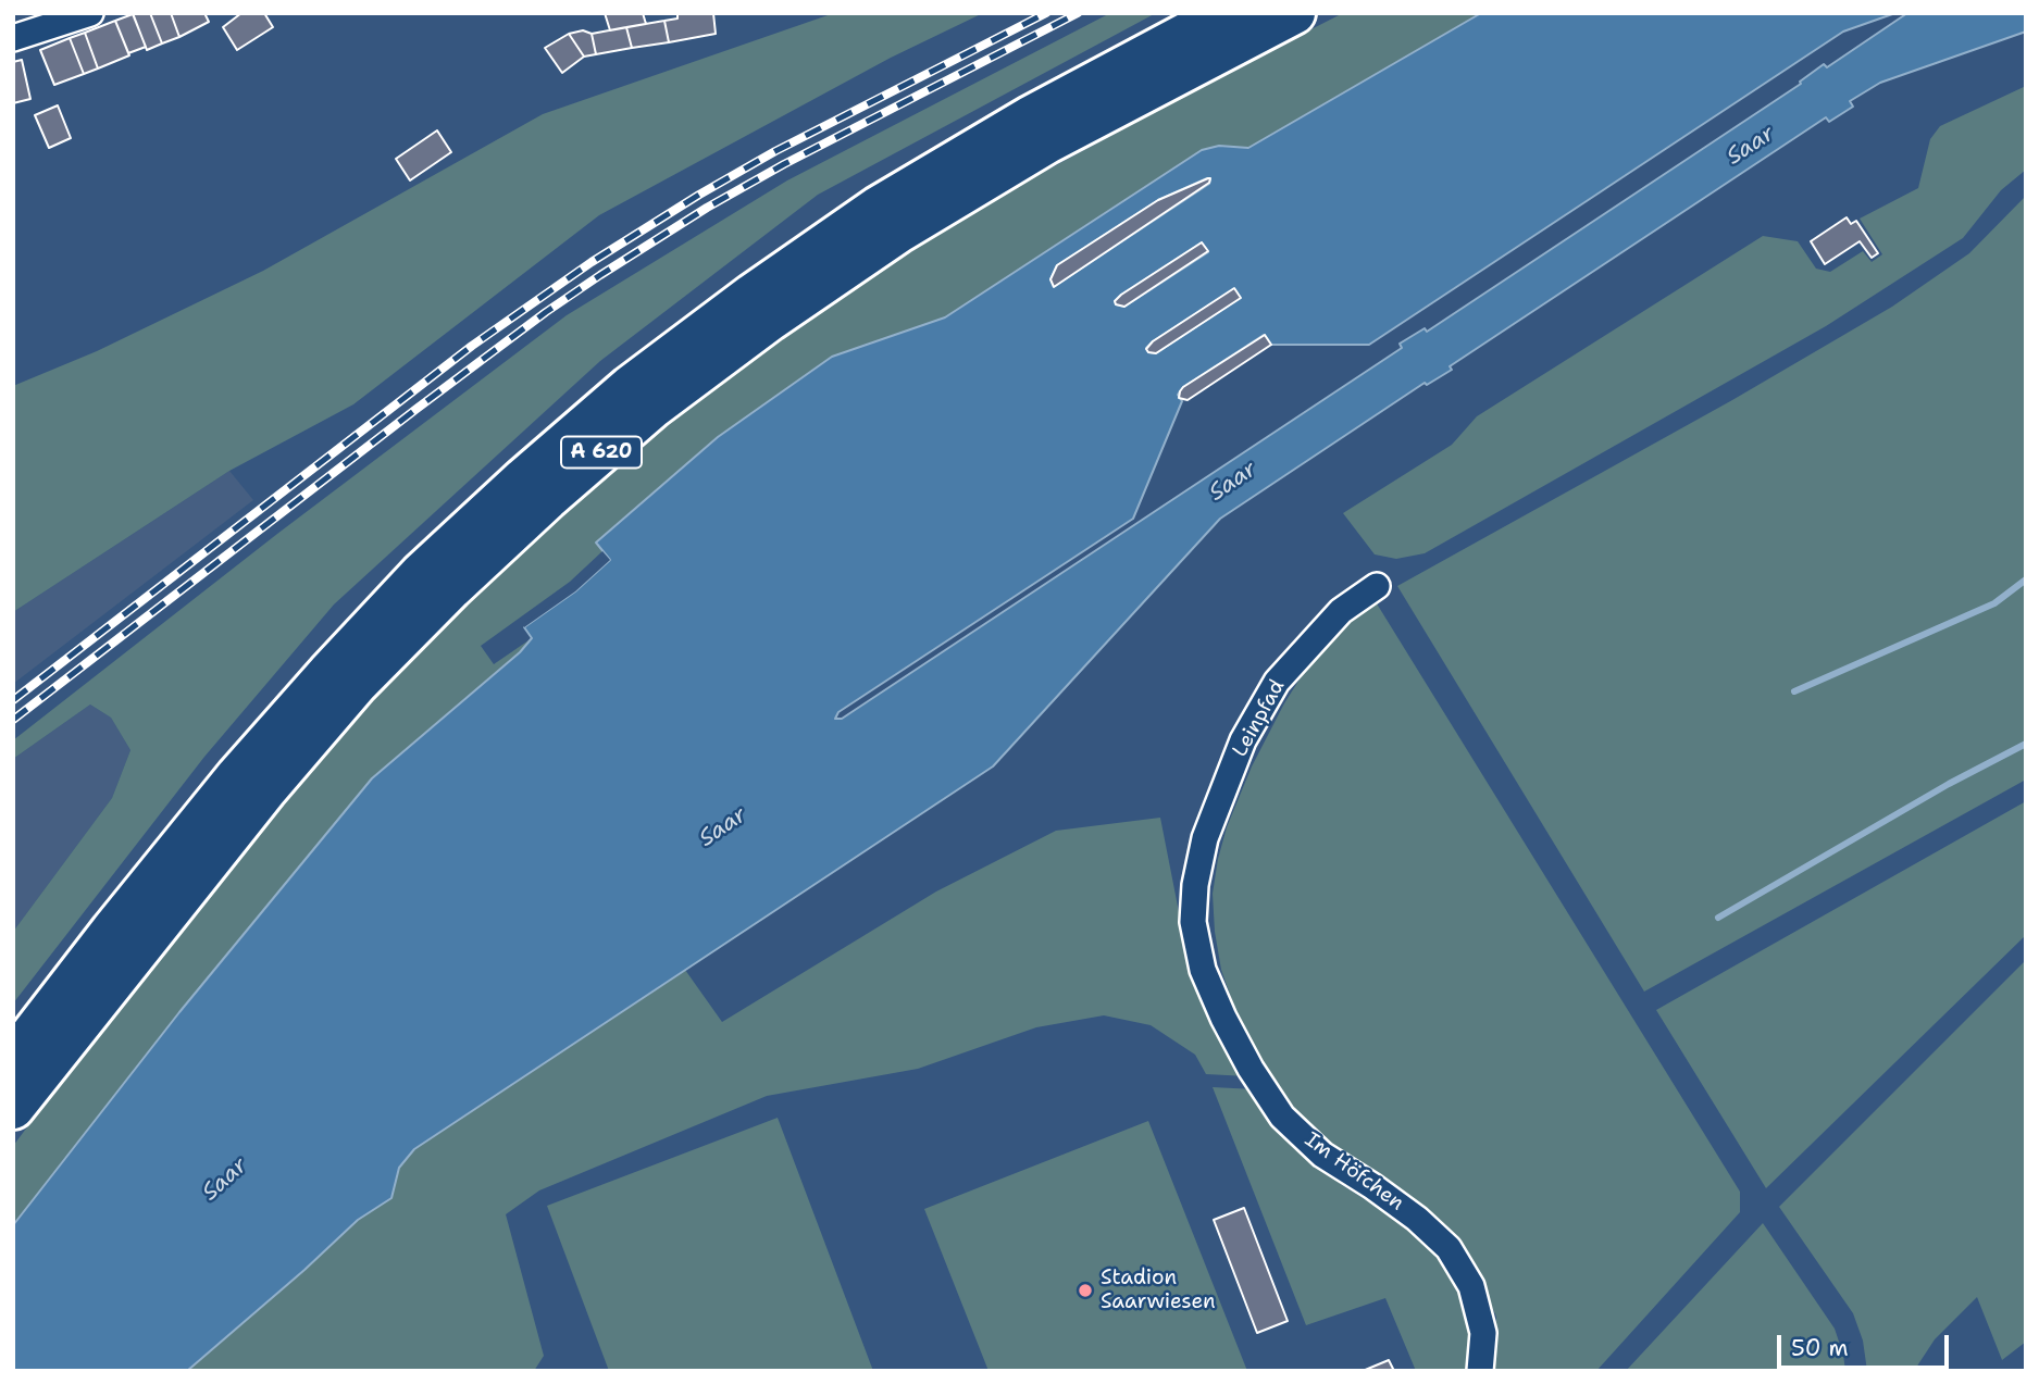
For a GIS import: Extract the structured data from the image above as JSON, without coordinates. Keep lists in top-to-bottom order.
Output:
{
  "streets": {
    "highway": ["A 620"],
    "street": ["Leinpfad", "Im Höfchen"]
  },
  "crossings": [
    ["Leinpfad", "Im Höfchen"]
  ],
  "water": ["Saar"],
  "places": ["Stadion Saarwiesen"],
  "scale_bar": "50 m"
}
